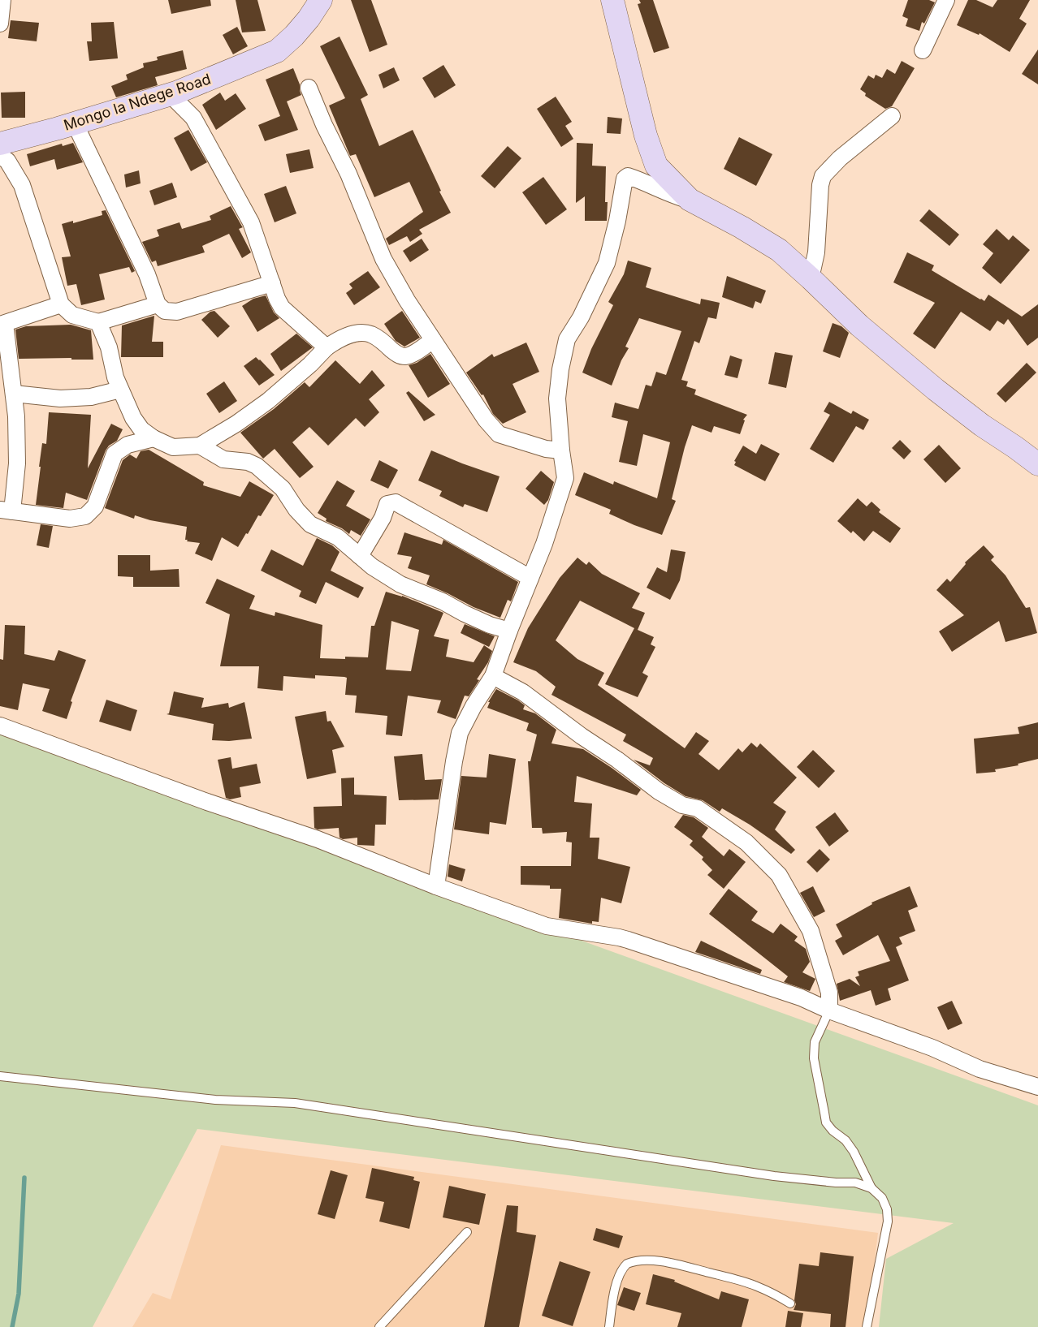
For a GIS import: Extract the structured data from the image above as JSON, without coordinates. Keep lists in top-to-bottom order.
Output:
{
  "streets": {
    "street": ["Mongo la Ndege Road"]
  }
}
